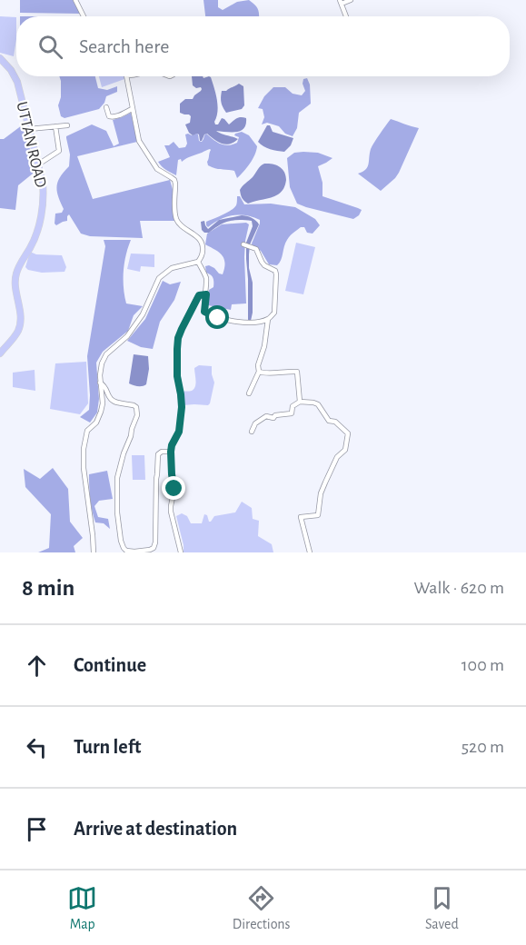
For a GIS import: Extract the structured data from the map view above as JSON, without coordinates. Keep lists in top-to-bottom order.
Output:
{
  "streets": {
    "main road": ["UTTAN ROAD"]
  },
  "page": {
    "search": "Search here",
    "heading": ["8 min", "Walk · 620 m"],
    "list": [
      ["Continue", "100 m"],
      ["Turn left", "520 m"],
      "Arrive at destination"
    ],
    "nav": ["Map", "Directions", "Saved"]
  }
}
